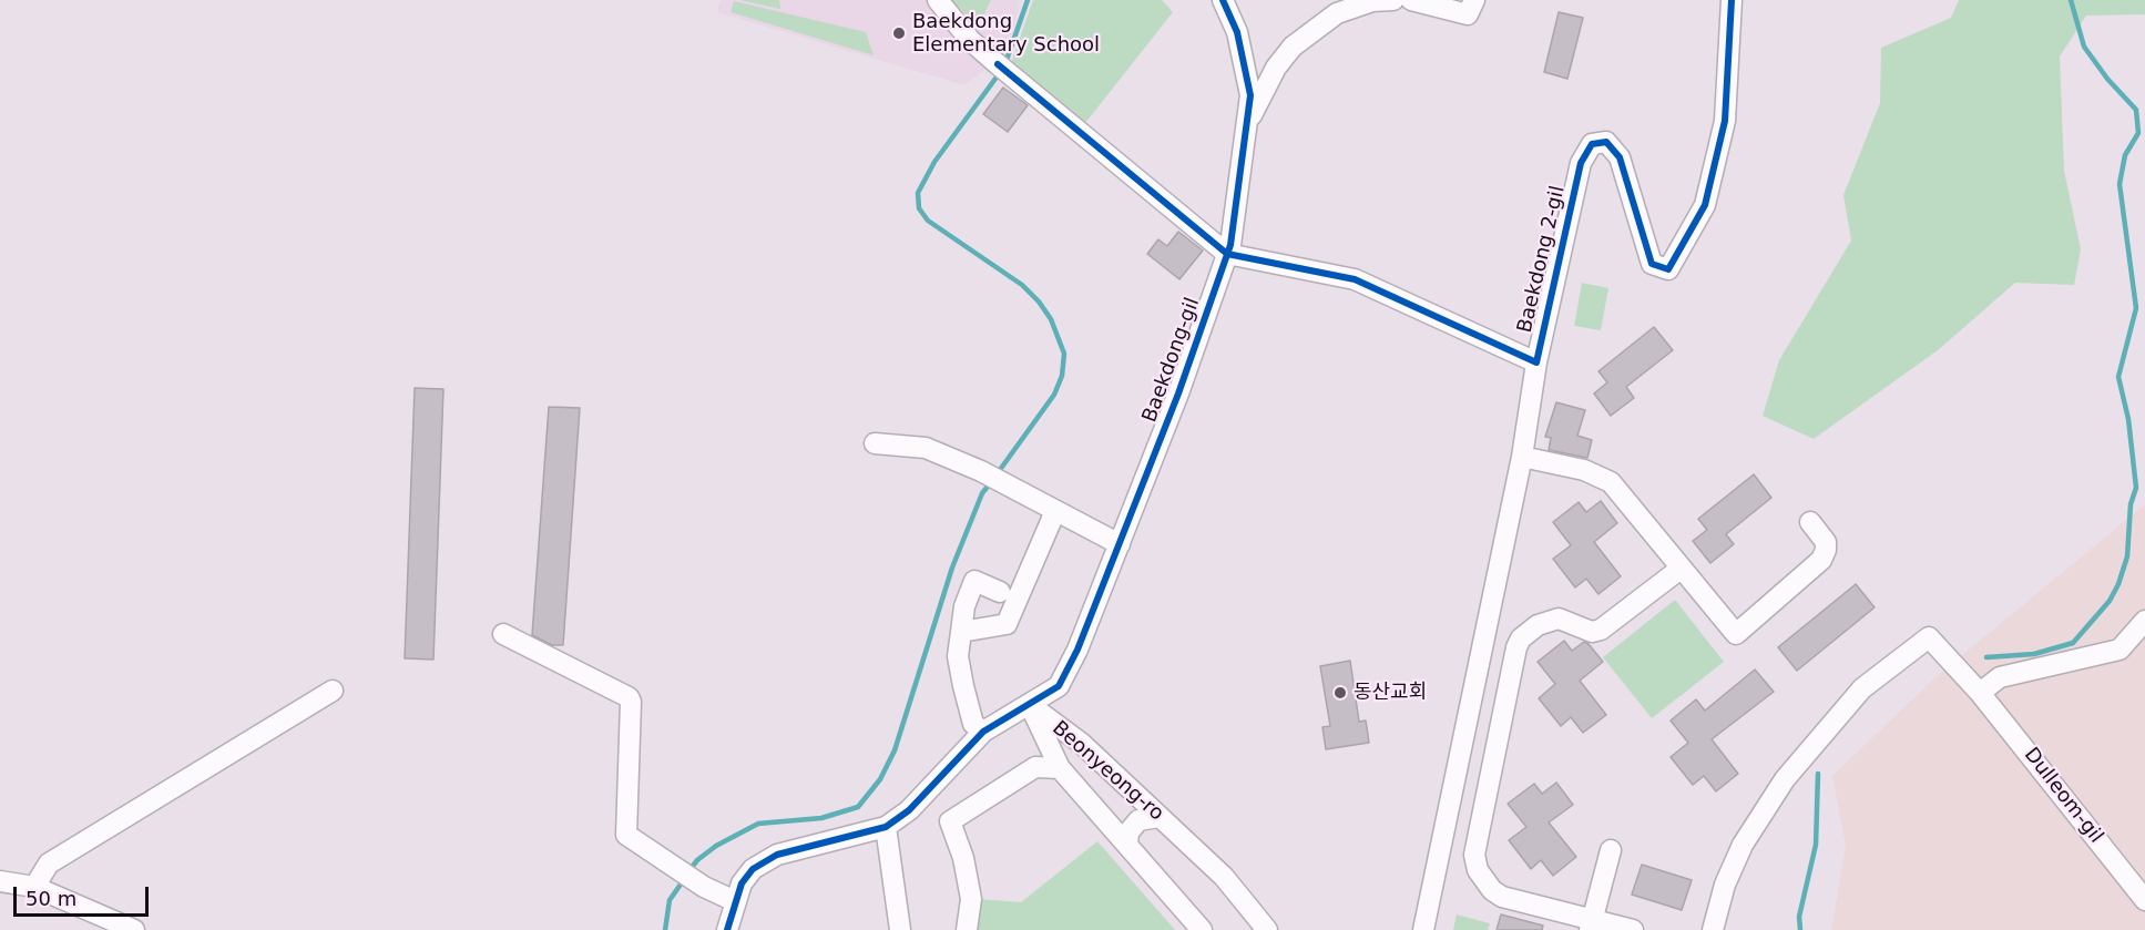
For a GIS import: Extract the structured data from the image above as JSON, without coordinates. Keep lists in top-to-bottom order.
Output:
{
  "streets": {
    "street": [
      "Baekdong 2-gil",
      "Baekdong-gil",
      "Beonyeong-ro",
      "Dulleom-gil"
    ]
  },
  "crossings": [
    ["Baekdong 2-gil", "Baekdong-gil"],
    ["Baekdong-gil", "Beonyeong-ro"]
  ],
  "places": ["Baekdong Elementary School", "동산교회"],
  "scale_bar": "50 m"
}
